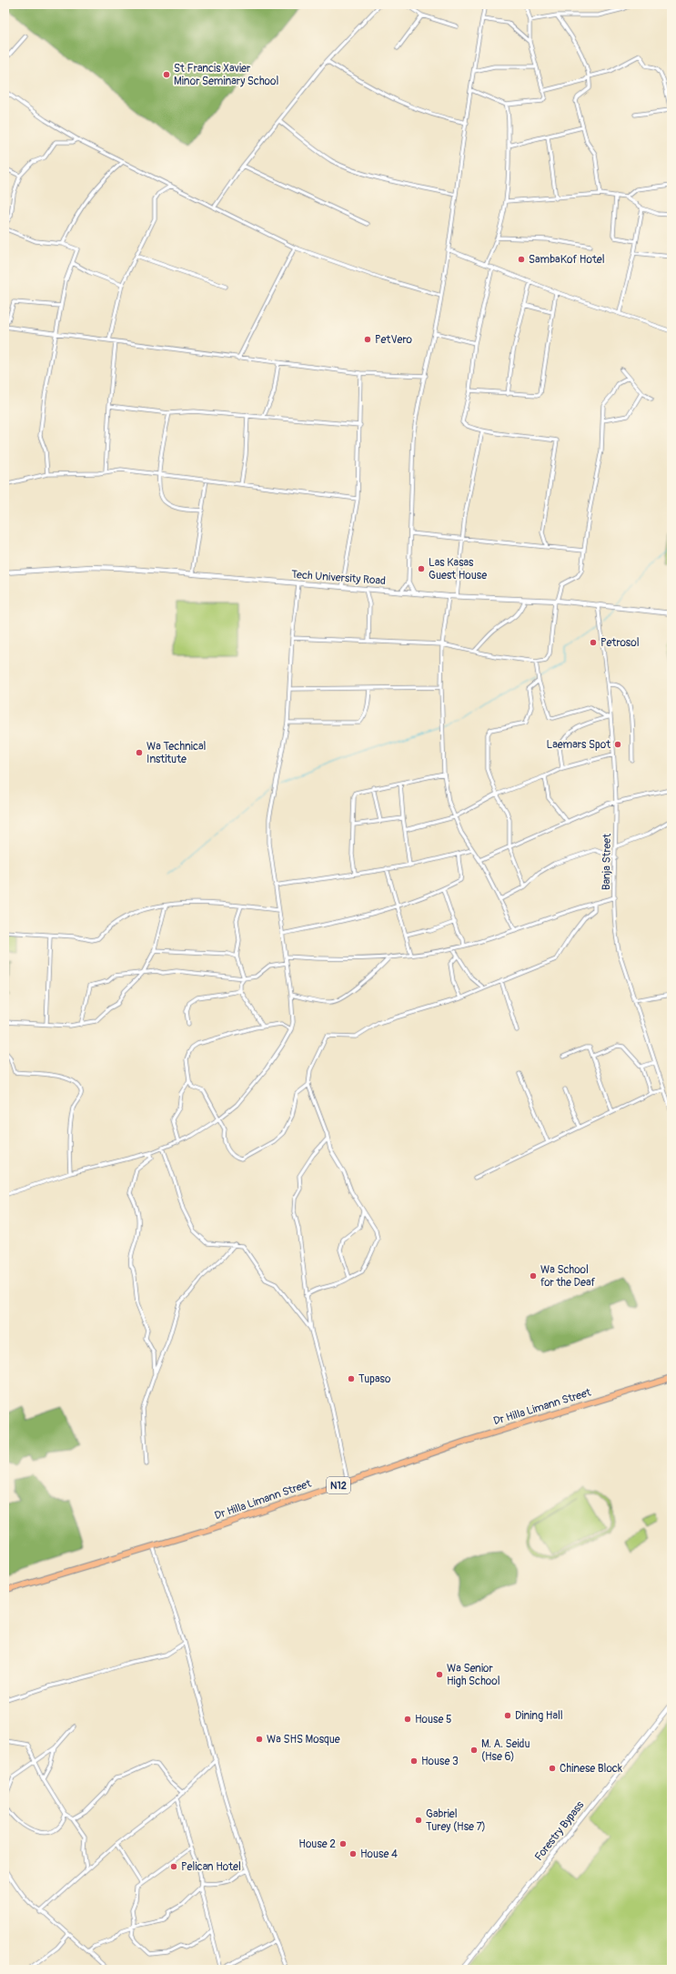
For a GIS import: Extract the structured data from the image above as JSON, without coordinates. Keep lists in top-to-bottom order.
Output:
{
  "streets": {
    "highway": ["Dr Hilla Limann Street", "N12"],
    "street": ["Tech University Road", "Banja Street", "Forestry Bypass"]
  },
  "crossings": [
    ["Tech University Road", "Banja Street"]
  ],
  "places": [
    "St Francis Xavier Minor Seminary School",
    "SambaKof Hotel",
    "PetVero",
    "Las Kasas Guest House",
    "Petrosol",
    "Laemars Spot",
    "Wa Technical Institute",
    "Wa School for the Deaf",
    "Tupaso",
    "Wa Senior High School",
    "Dining Hall",
    "House 5",
    "Wa SHS Mosque",
    "M. A. Seidu (Hse 6)",
    "House 3",
    "Chinese Block",
    "Gabriel Turey (Hse 7)",
    "House 2",
    "House 4",
    "Pelican Hotel"
  ]
}
